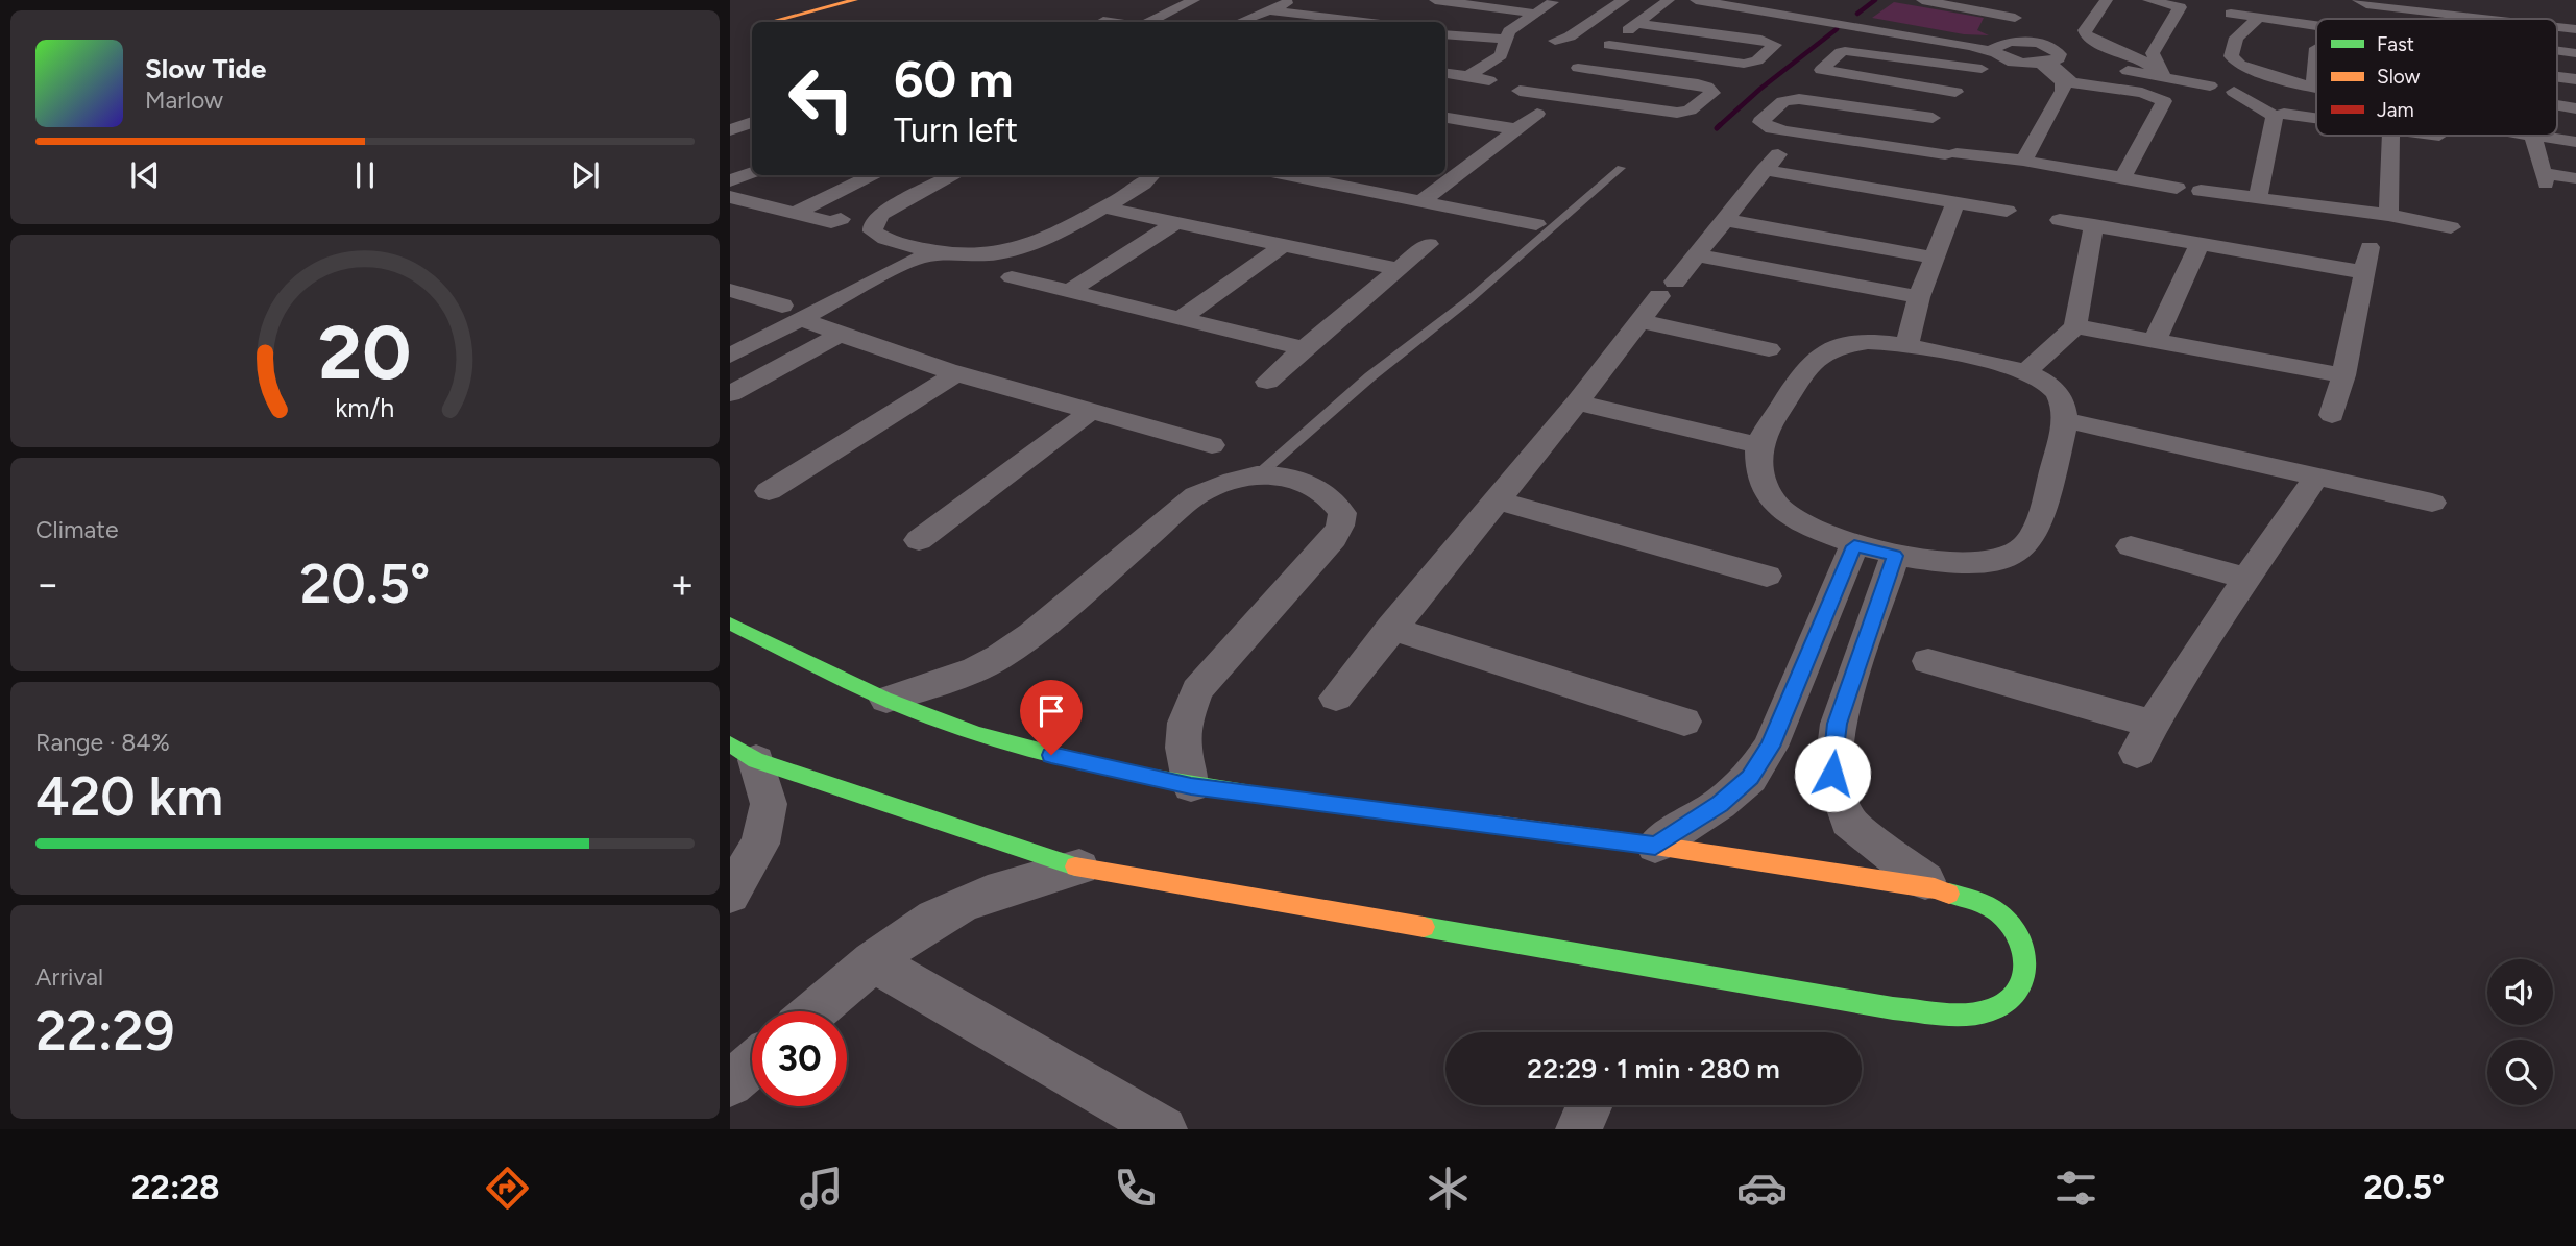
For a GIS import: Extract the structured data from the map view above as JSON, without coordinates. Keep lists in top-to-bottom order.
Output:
{
  "legend": ["Fast", "Slow", "Jam"],
  "page": {
    "turn": ["60 m", "Turn left"],
    "song": ["Slow Tide", "Marlow"],
    "tile": [
      "Climate",
      ["Range · 84%", "420 km"],
      ["Arrival", "22:29"]
    ],
    "heat": ["−", "20.5°", "+"],
    "limit": "30",
    "trip": "22:29 · 1 min · 280 m",
    "tabs": ["22:28", "20.5°"],
    "gauge": ["20", "km/h"]
  }
}
